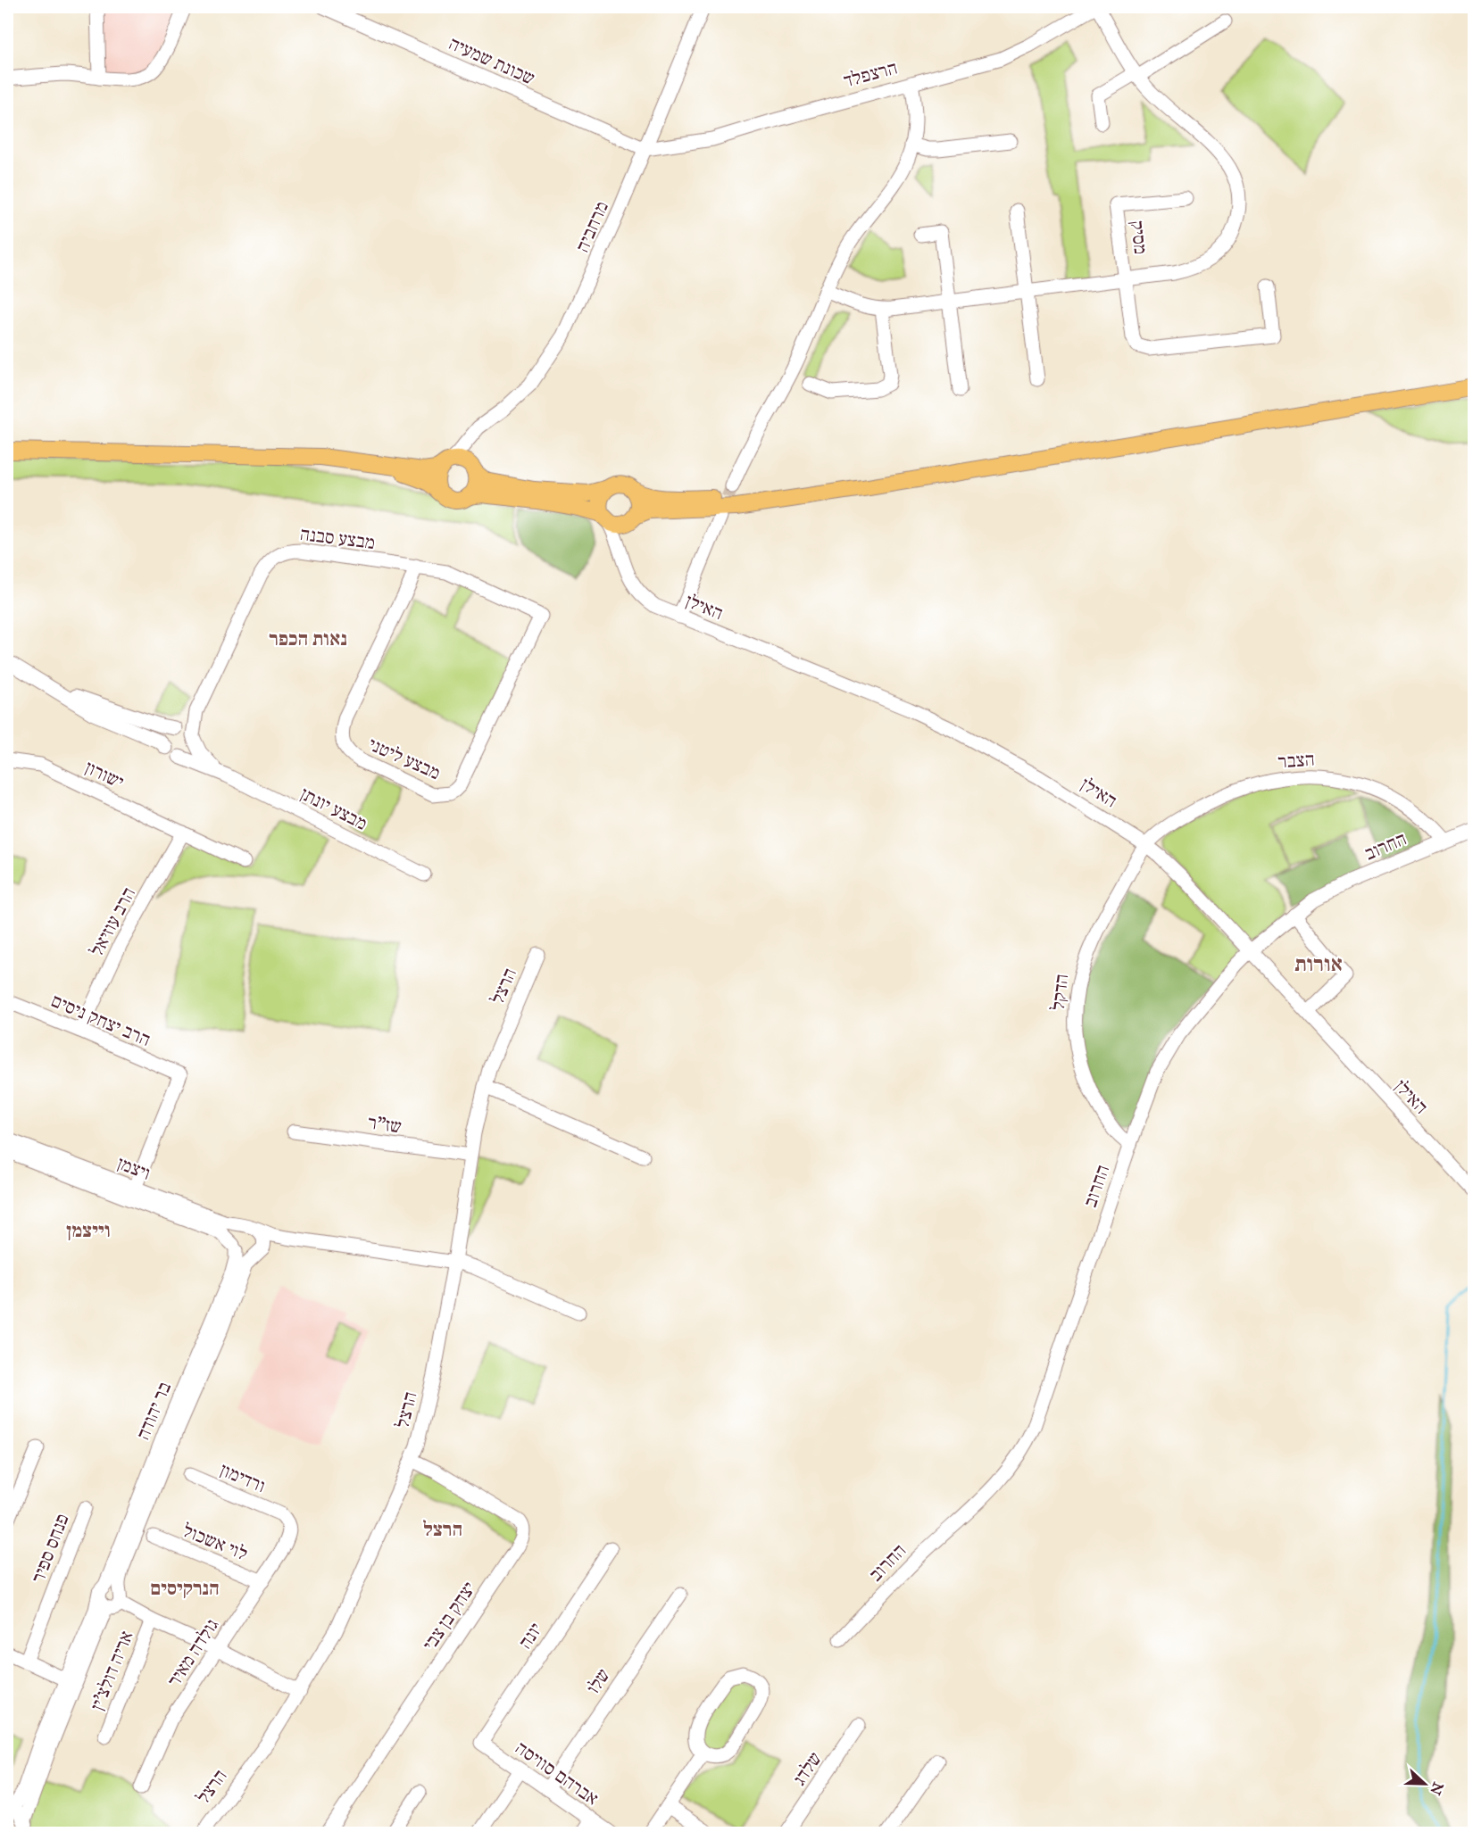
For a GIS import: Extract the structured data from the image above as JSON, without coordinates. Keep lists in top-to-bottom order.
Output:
{
  "streets": {
    "street": [
      "שכונת שמעיה",
      "הרצפלד",
      "מרחביה",
      "מסיק",
      "מבצע סבנה",
      "האילן",
      "מבצע ליטני",
      "הצבר",
      "ישורון",
      "מבצע יונתן",
      "החרוב",
      "הרב עוזיאל",
      "הרצל",
      "הדקל",
      "הרב יצחק ניסים",
      "שז\"ר",
      "ויצמן",
      "בר יהודה",
      "ורדימון",
      "לוי אשכול",
      "פנחס ספיר",
      "יצחק בן צבי",
      "יונה",
      "גולדה מאיר",
      "אריה דולצ'ין",
      "שלו",
      "שלדג",
      "אברהם סוויסה"
    ]
  },
  "crossings": [
    ["שכונת שמעיה", "הרצפלד"],
    ["שכונת שמעיה", "מרחביה"],
    ["הרצפלד", "מרחביה"],
    ["מבצע סבנה", "מבצע ליטני"],
    ["מבצע סבנה", "מבצע יונתן"],
    ["האילן", "הצבר"],
    ["האילן", "החרוב"],
    ["האילן", "הדקל"],
    ["הצבר", "החרוב"],
    ["הצבר", "הדקל"],
    ["ישורון", "הרב עוזיאל"],
    ["החרוב", "הדקל"],
    ["הרב עוזיאל", "הרב יצחק ניסים"],
    ["הרצל", "שז\"ר"],
    ["הרצל", "ויצמן"],
    ["הרצל", "יצחק בן צבי"],
    ["הרב יצחק ניסים", "ויצמן"],
    ["ויצמן", "בר יהודה"],
    ["ורדימון", "גולדה מאיר"],
    ["לוי אשכול", "גולדה מאיר"],
    ["יונה", "אברהם סוויסה"],
    ["שלו", "אברהם סוויסה"]
  ],
  "districts": [
    "נאות הכפר",
    "אורות",
    "וייצמן",
    "הרצל",
    "הנרקיסים"
  ],
  "north": "right"
}
